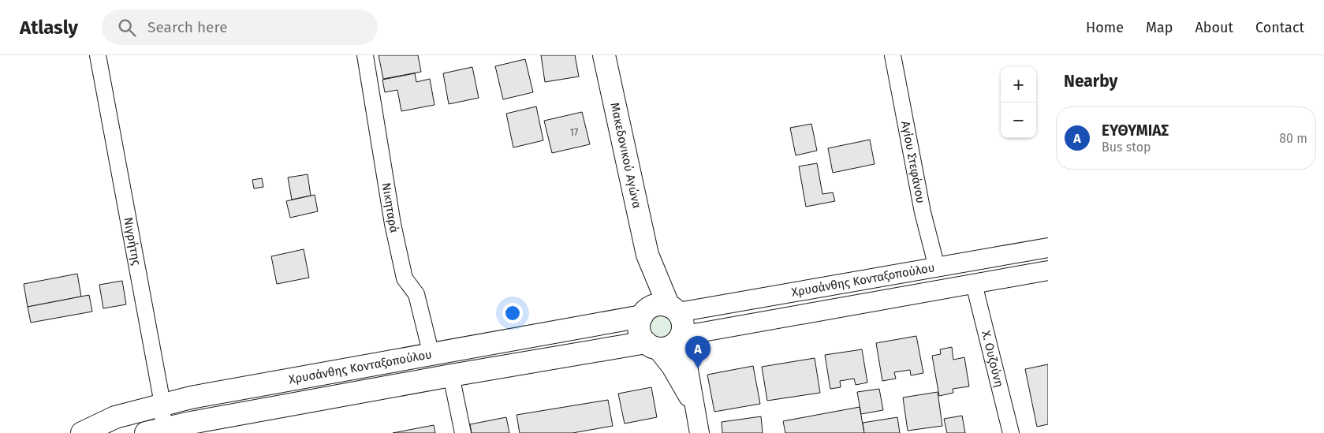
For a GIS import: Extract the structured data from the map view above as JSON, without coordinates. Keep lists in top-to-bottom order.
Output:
{
  "streets": {
    "main road": ["Μακεδονικού Αγώνα", "Χρυσάνθης Κονταξοπούλου"],
    "street": [
      "Αγίου Στεφάνου",
      "Νικηταρά",
      "Νιγρήτης",
      "Χ. Ουζούνη"
    ]
  },
  "crossings": [
    ["Αγίου Στεφάνου", "Χρυσάνθης Κονταξοπούλου"],
    ["Νικηταρά", "Χρυσάνθης Κονταξοπούλου"],
    ["Νιγρήτης", "Χρυσάνθης Κονταξοπούλου"],
    ["Χρυσάνθης Κονταξοπούλου", "Χ. Ουζούνη"]
  ],
  "house_numbers": ["17"],
  "page": {
    "header": "Atlasly",
    "search": "Search here",
    "nav": [
      "Home",
      "Map",
      "About",
      "Contact"
    ],
    "heading": "Nearby",
    "map_buttons": ["+", "−"],
    "list": [
      {
        "mark": "A",
        "name": "ΕΥΘΥΜΙΑΣ",
        "note": "Bus stop",
        "value": "80 m"
      }
    ],
    "pins": "A"
  }
}
